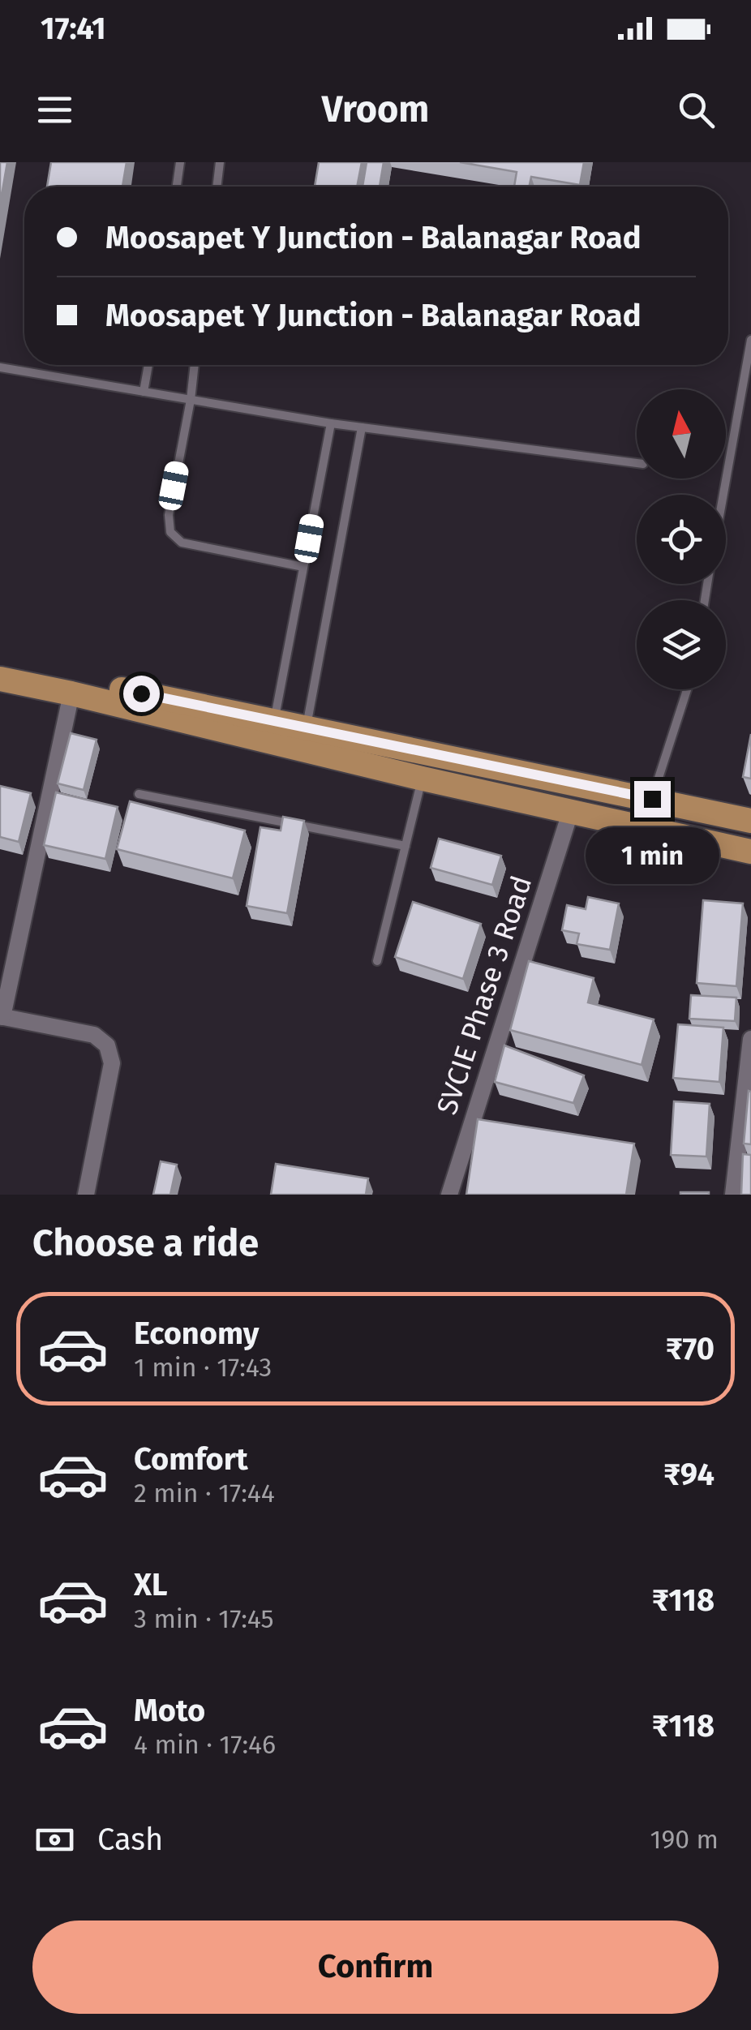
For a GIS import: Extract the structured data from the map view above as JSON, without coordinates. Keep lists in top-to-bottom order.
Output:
{
  "streets": {
    "street": ["SVCIE Phase 3 Road"]
  },
  "north": "top",
  "page": {
    "status": "17:41",
    "header": "Vroom",
    "banner": ["Moosapet Y Junction - Balanagar Road", "Moosapet Y Junction - Balanagar Road"],
    "bubble": "1 min",
    "heading": "Choose a ride",
    "list": [
      {
        "name": "Economy",
        "note": "1 min · 17:43",
        "value": "₹70"
      },
      {
        "name": "Comfort",
        "note": "2 min · 17:44",
        "value": "₹94"
      },
      {
        "name": "XL",
        "note": "3 min · 17:45",
        "value": "₹118"
      },
      {
        "name": "Moto",
        "note": "4 min · 17:46",
        "value": "₹118"
      }
    ],
    "pay": ["Cash", "190 m"],
    "buttons": "Confirm"
  }
}
